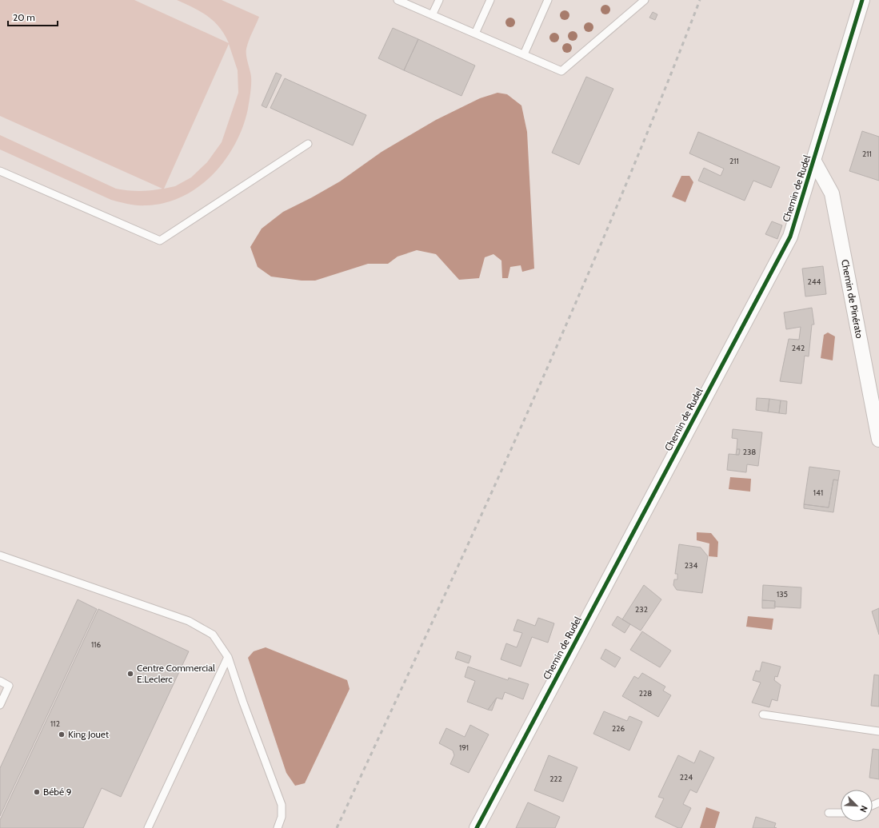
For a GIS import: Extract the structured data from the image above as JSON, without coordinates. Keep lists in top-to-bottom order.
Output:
{
  "streets": {
    "street": ["Chemin de Rudel", "Chemin de Pinérato"]
  },
  "crossings": [
    ["Chemin de Rudel", "Chemin de Pinérato"]
  ],
  "places": ["Centre Commercial E.Leclerc", "King Jouet", "Bébé 9"],
  "house_numbers": [
    "211",
    "211",
    "244",
    "242",
    "238",
    "141",
    "234",
    "135",
    "232",
    "116",
    "228",
    "112",
    "226",
    "191",
    "224",
    "222"
  ],
  "scale_bar": "20 m",
  "north": "bottom right"
}
